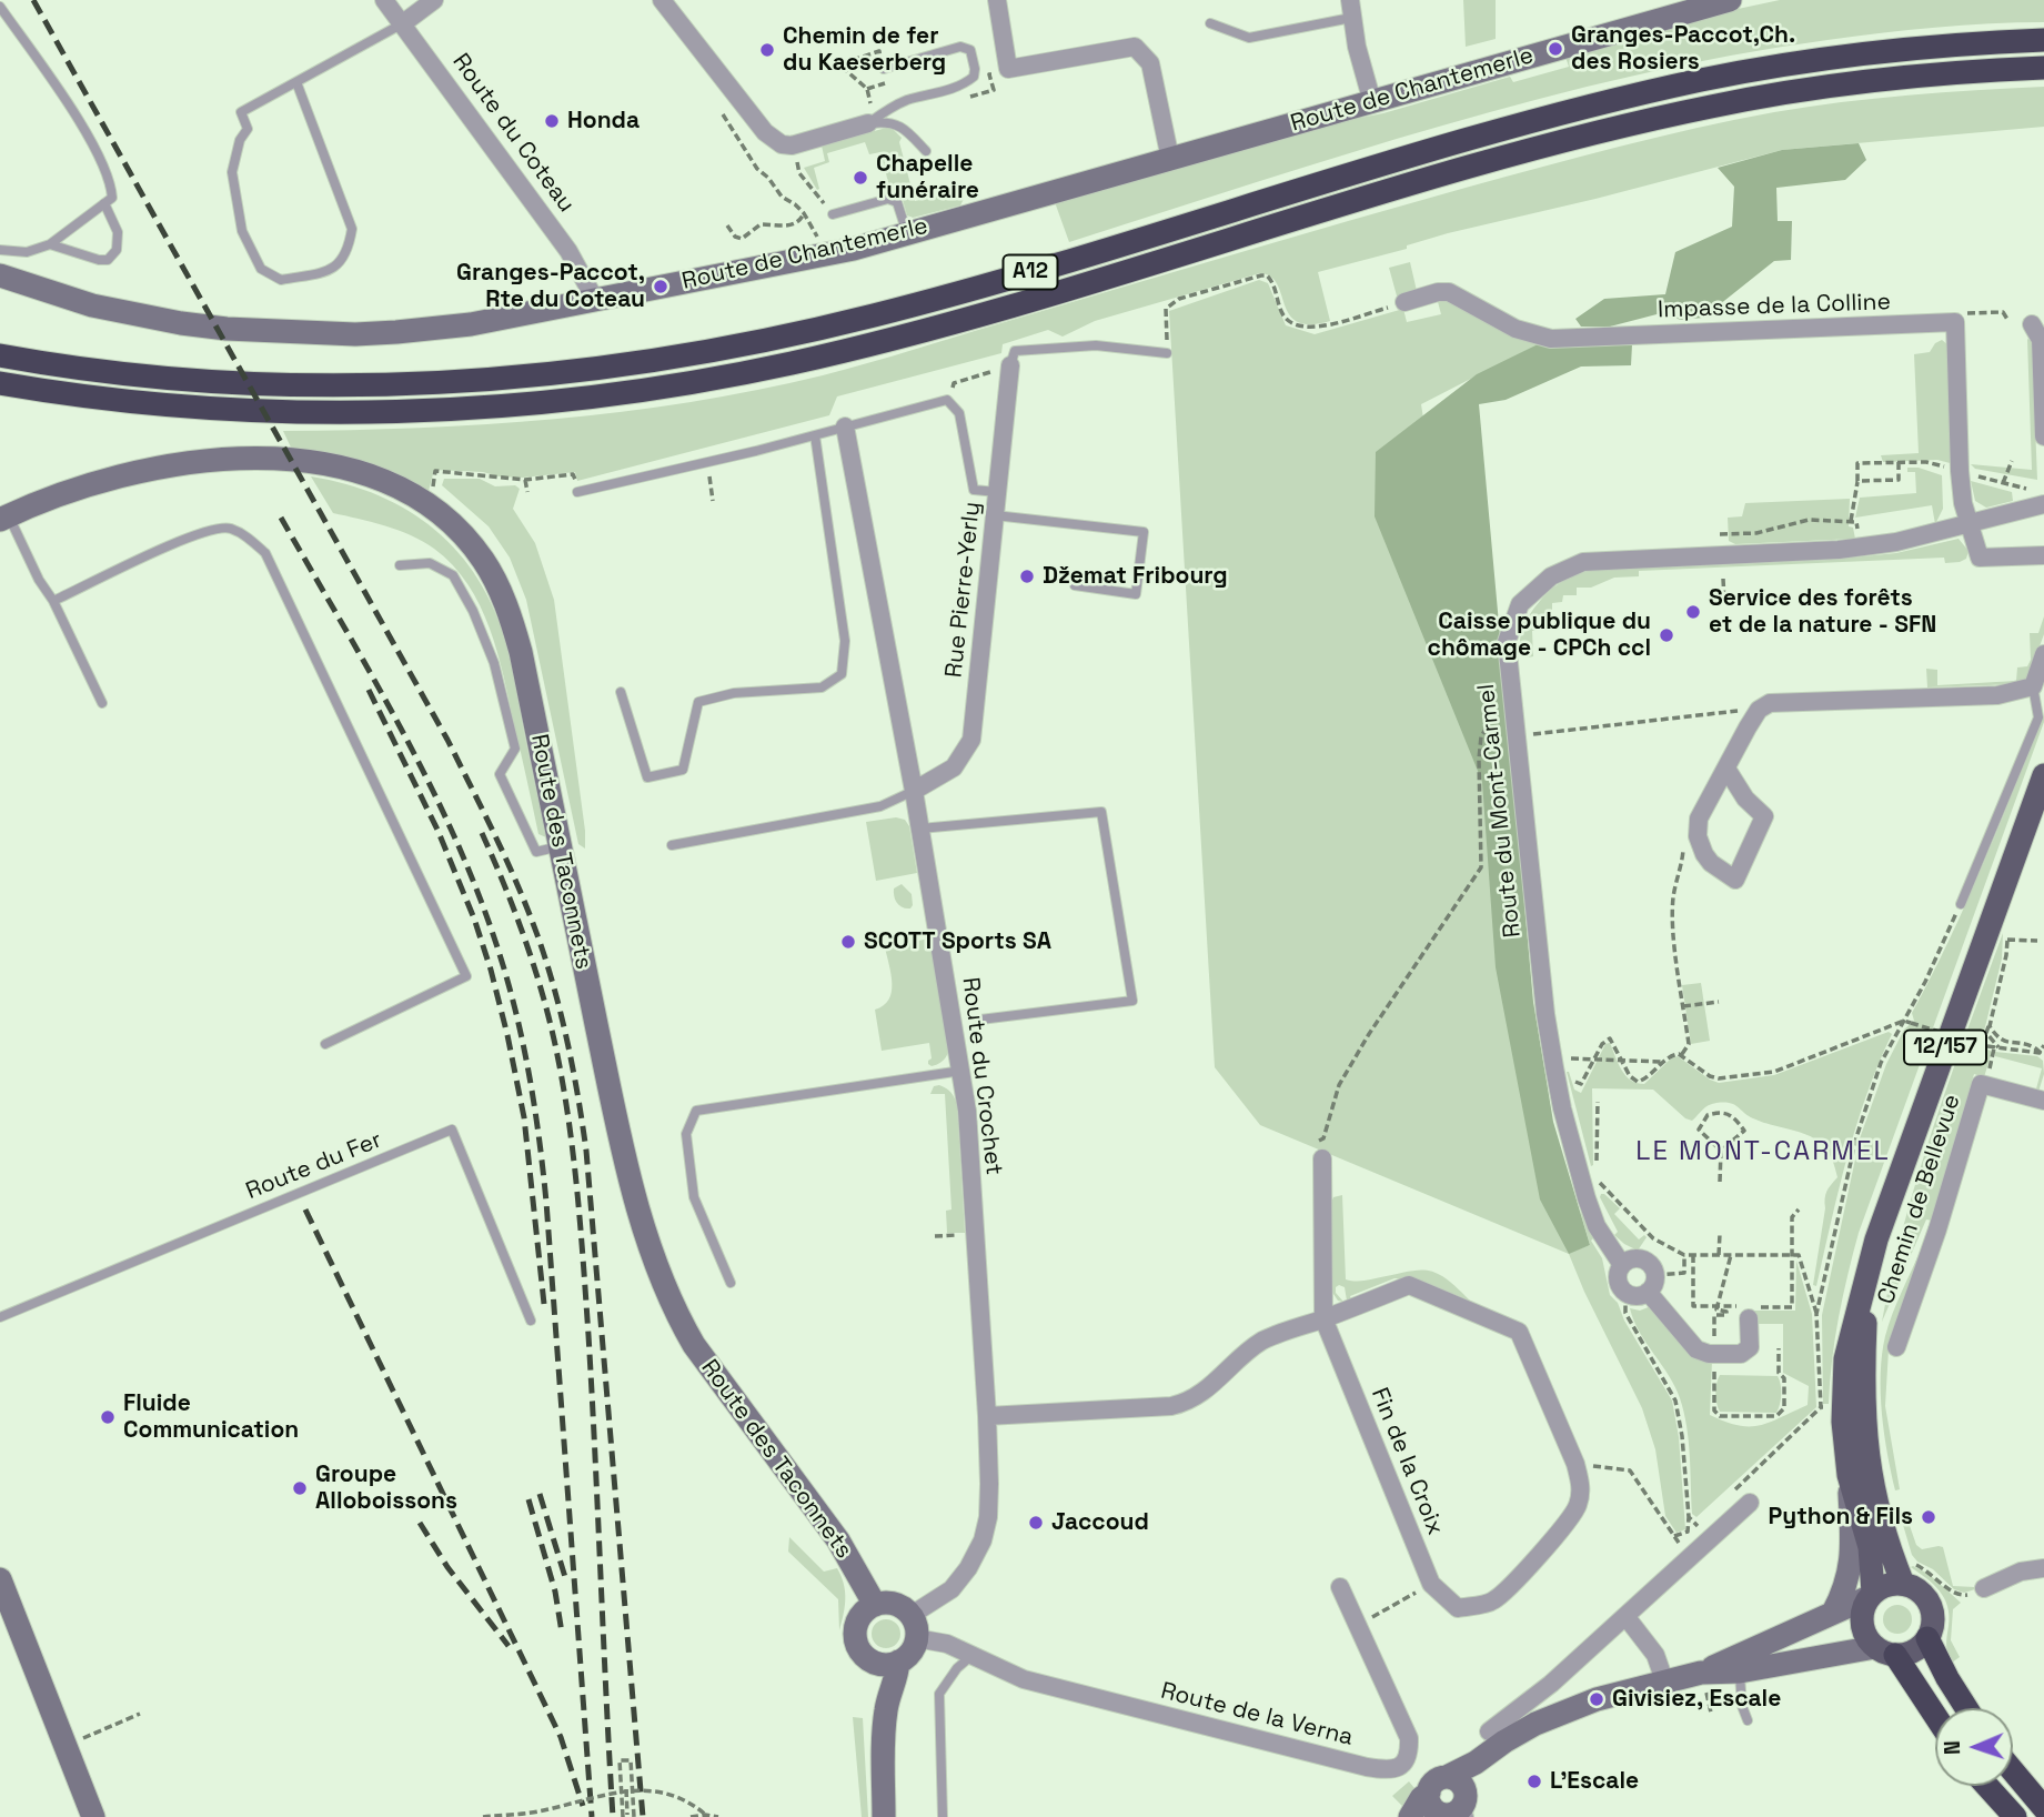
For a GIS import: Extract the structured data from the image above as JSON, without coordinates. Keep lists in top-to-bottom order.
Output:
{
  "streets": {
    "highway": ["A12"],
    "main road": ["12/157"],
    "street": [
      "Route de Chantemerle",
      "Route du Coteau",
      "Impasse de la Colline",
      "Rue Pierre-Yerly",
      "Route du Mont-Carmel",
      "Route des Taconnets",
      "Route du Crochet",
      "Chemin de Bellevue",
      "Fin de la Croix",
      "Route de la Verna"
    ],
    "lane": ["Route du Fer"]
  },
  "crossings": [
    ["Route de Chantemerle", "Route du Coteau"],
    ["Rue Pierre-Yerly", "Route du Crochet"],
    ["Route des Taconnets", "Route du Crochet"],
    ["Route des Taconnets", "Route de la Verna"],
    ["Route du Crochet", "Route de la Verna"]
  ],
  "districts": ["LE MONT-CARMEL"],
  "places": [
    "Granges-Paccot,Ch. des Rosiers",
    "Chemin de fer du Kaeserberg",
    "Honda",
    "Chapelle funéraire",
    "Granges-Paccot, Rte du Coteau",
    "Džemat Fribourg",
    "Service des forêts et de la nature - SFN",
    "Caisse publique du chômage - CPCh ccl",
    "SCOTT Sports SA",
    "Fluide Communication",
    "Groupe Alloboissons",
    "Python & Fils",
    "Jaccoud",
    "Givisiez, Escale",
    "L'Escale"
  ],
  "north": "left"
}
